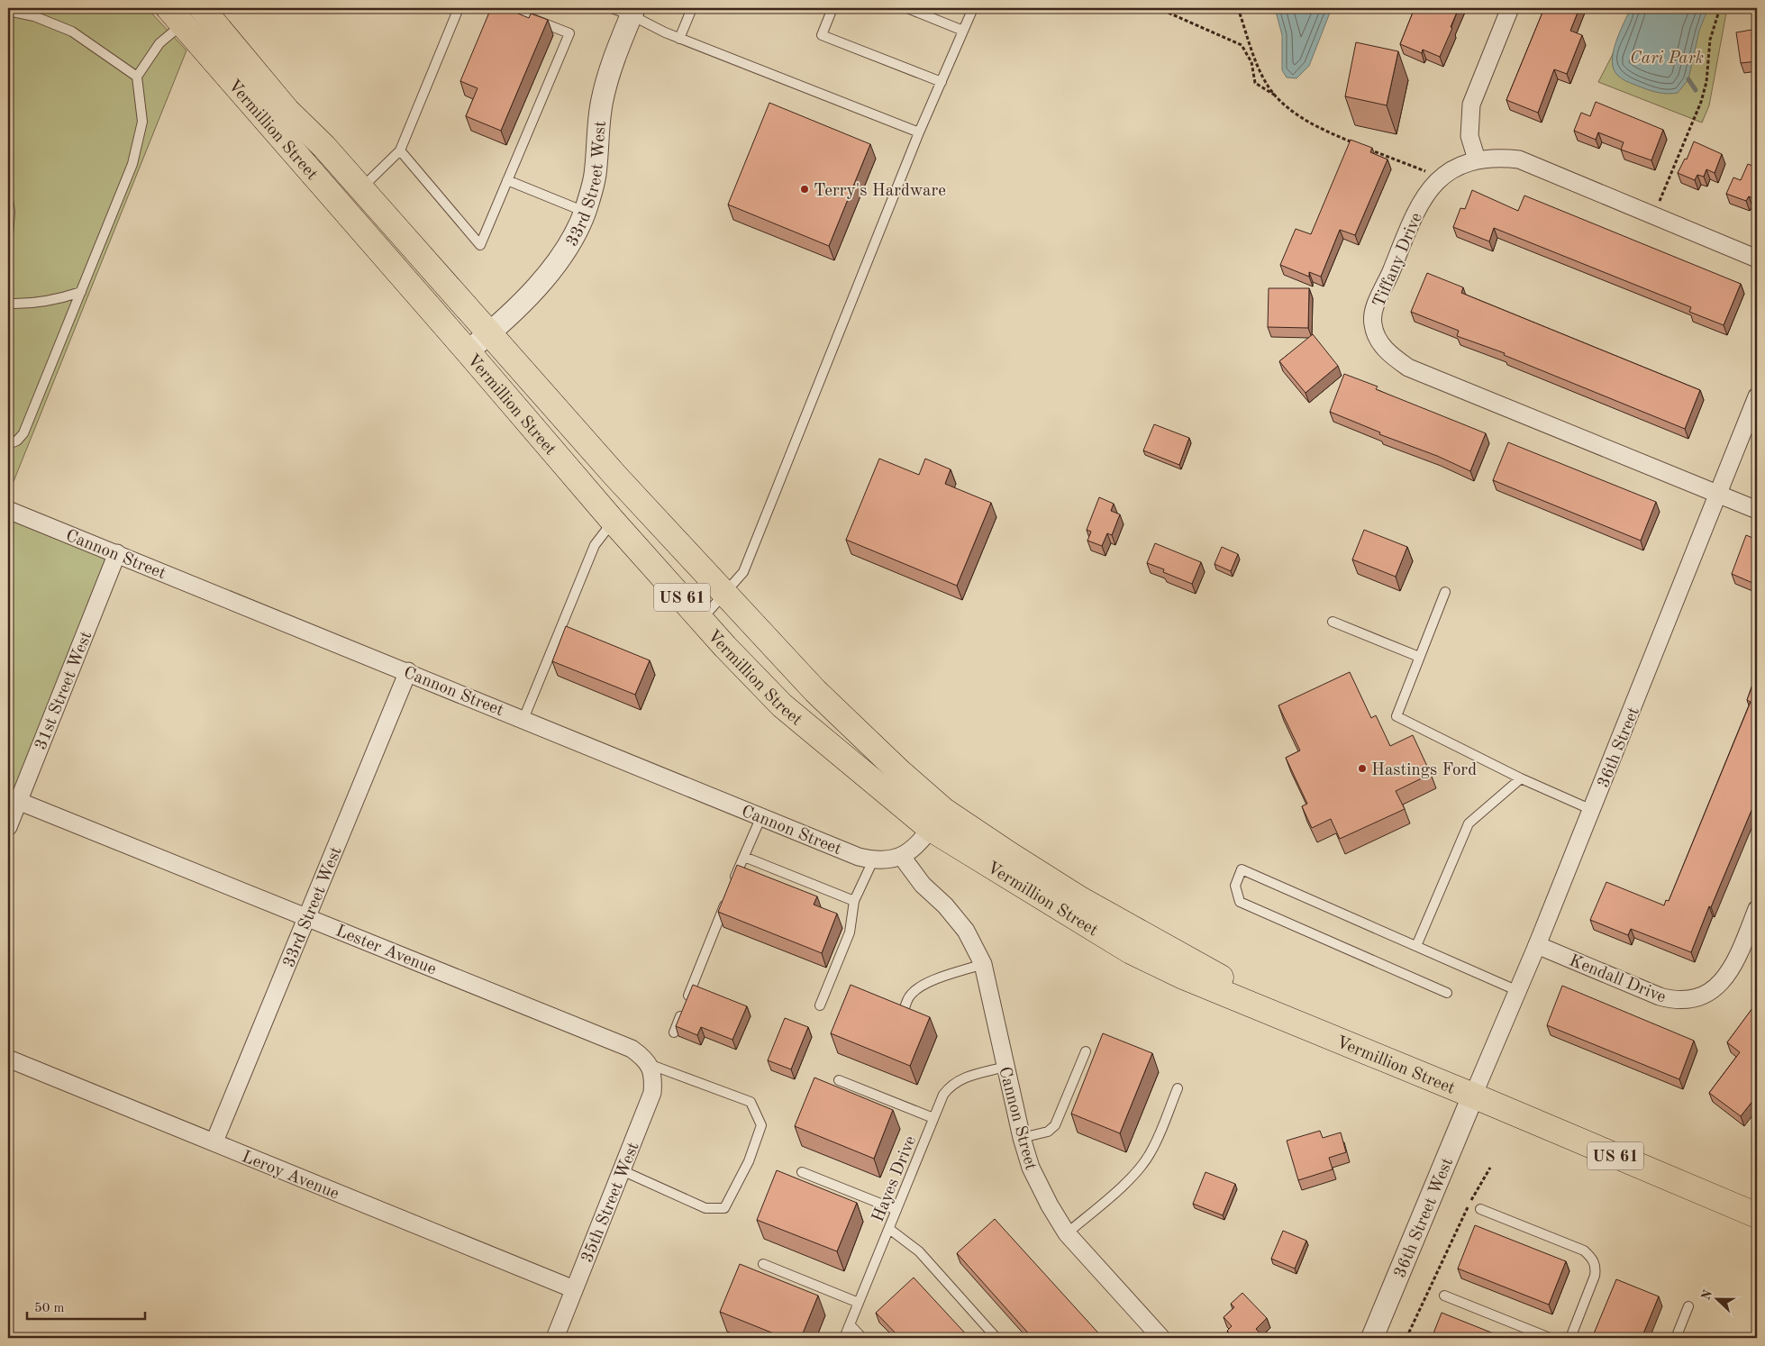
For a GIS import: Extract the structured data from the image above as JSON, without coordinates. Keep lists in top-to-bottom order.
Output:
{
  "streets": {
    "highway": ["Vermillion Street", "US 61"],
    "street": [
      "33rd Street West",
      "Tiffany Drive",
      "Cannon Street",
      "31st Street West",
      "36th Street",
      "Lester Avenue",
      "Kendall Drive",
      "Leroy Avenue",
      "35th Street West",
      "36th Street West"
    ],
    "lane": ["Hayes Drive"]
  },
  "crossings": [
    ["Vermillion Street", "33rd Street West"],
    ["Vermillion Street", "Cannon Street"],
    ["Vermillion Street", "US 61"],
    ["Vermillion Street", "36th Street"],
    ["Vermillion Street", "36th Street West"],
    ["33rd Street West", "Cannon Street"],
    ["33rd Street West", "Lester Avenue"],
    ["33rd Street West", "Leroy Avenue"],
    ["Tiffany Drive", "36th Street"],
    ["Cannon Street", "31st Street West"],
    ["Cannon Street", "Hayes Drive"],
    ["US 61", "36th Street"],
    ["US 61", "36th Street West"],
    ["31st Street West", "Lester Avenue"],
    ["36th Street", "Kendall Drive"],
    ["36th Street", "36th Street West"],
    ["Lester Avenue", "35th Street West"],
    ["Leroy Avenue", "35th Street West"]
  ],
  "parks": ["Cari Park"],
  "places": ["Terry's Hardware", "Hastings Ford"],
  "scale_bar": "50 m",
  "north": "left"
}
